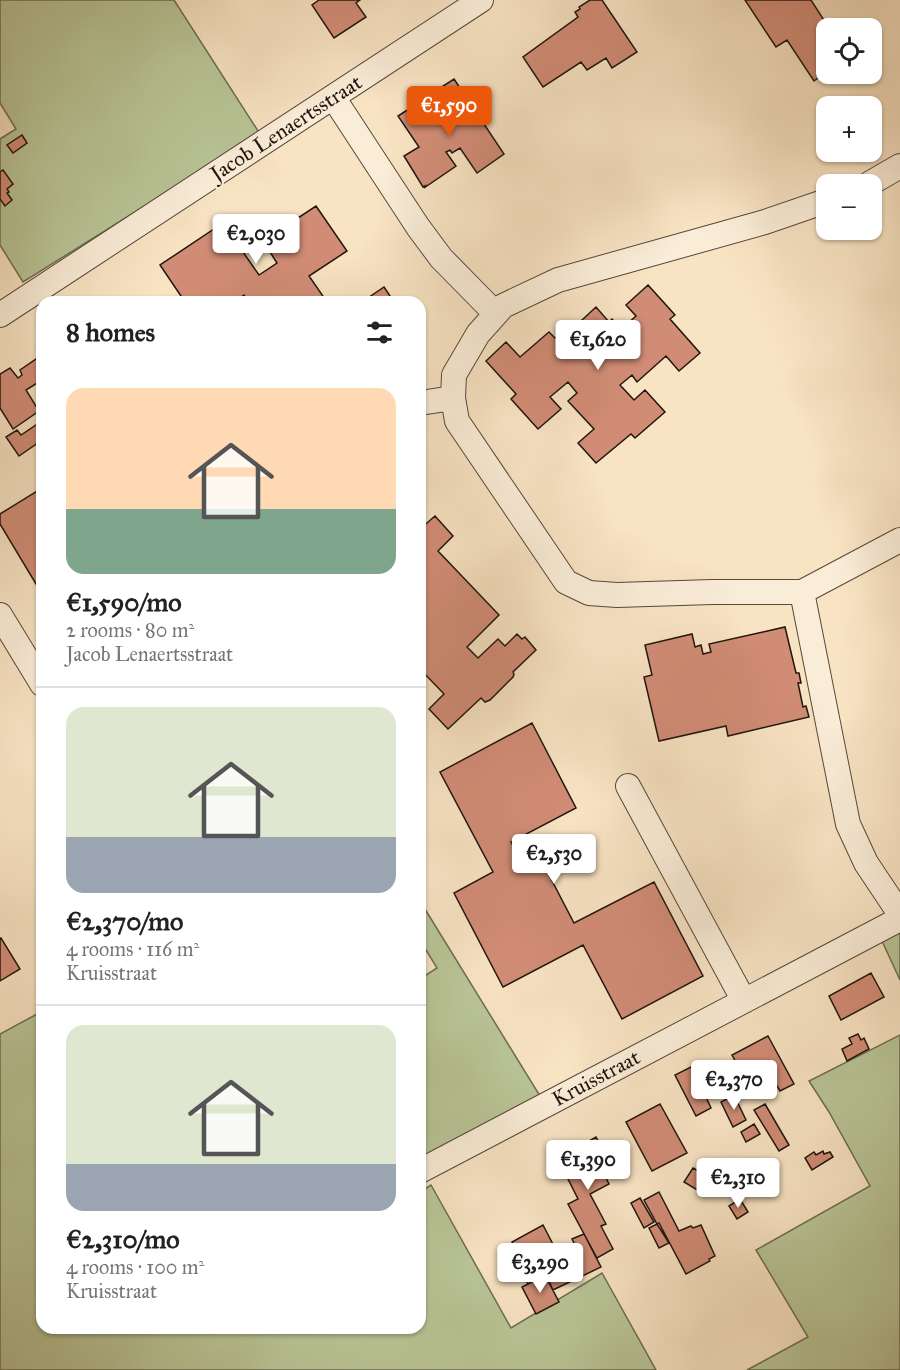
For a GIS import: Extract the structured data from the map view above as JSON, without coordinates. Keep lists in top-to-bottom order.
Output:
{
  "streets": {
    "street": ["Jacob Lenaertsstraat", "Kruisstraat"]
  },
  "page": {
    "map_buttons": ["+", "−"],
    "price": [
      "€1,590",
      "€2,030",
      "€1,620",
      "€2,530",
      "€2,370",
      "€1,390",
      "€2,310",
      "€3,290"
    ],
    "heading": "8 homes",
    "list": [
      {
        "name": "€1,590/mo",
        "note": "2 rooms · 80 m² · Jacob Lenaertsstraat"
      },
      {
        "name": "€2,370/mo",
        "note": "4 rooms · 116 m² · Kruisstraat"
      },
      {
        "name": "€2,310/mo",
        "note": "4 rooms · 100 m² · Kruisstraat"
      }
    ]
  }
}
